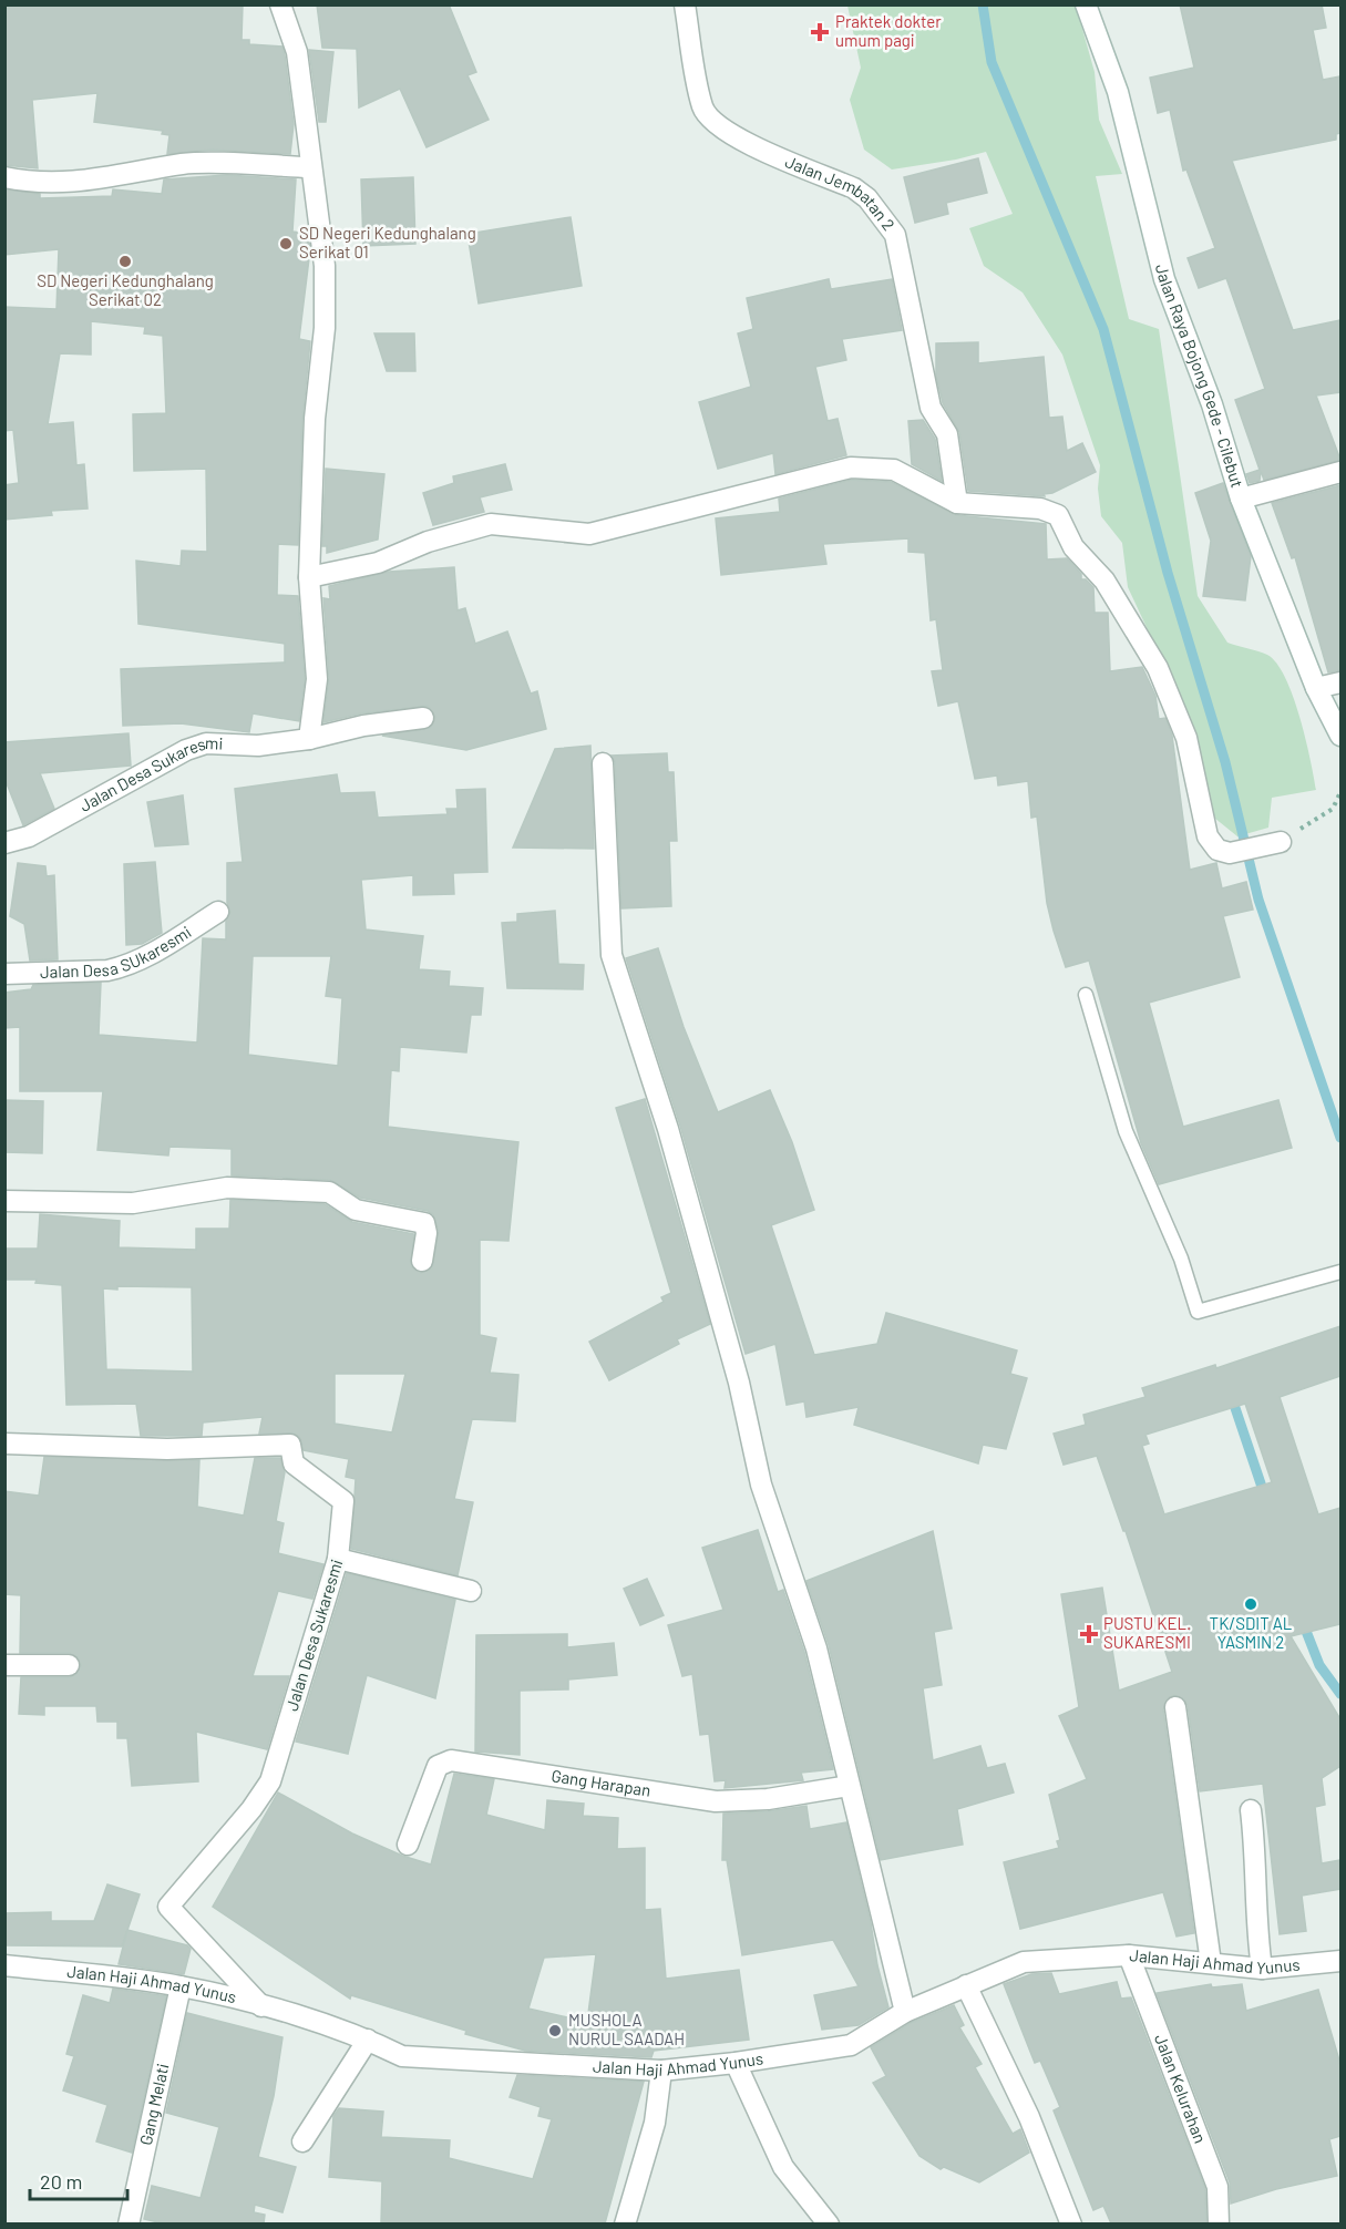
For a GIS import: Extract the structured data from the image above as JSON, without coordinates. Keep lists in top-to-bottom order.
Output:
{
  "streets": {
    "street": [
      "Jalan Jembatan 2",
      "Jalan Raya Bojong Gede - Cilebut",
      "Jalan Desa Sukaresmi",
      "Jalan Desa SUkaresmi",
      "Gang Harapan",
      "Jalan Haji Ahmad Yunus",
      "Jalan Kelurahan",
      "Gang Melati"
    ]
  },
  "crossings": [
    ["Jalan Desa Sukaresmi", "Jalan Haji Ahmad Yunus"],
    ["Jalan Haji Ahmad Yunus", "Jalan Kelurahan"],
    ["Jalan Haji Ahmad Yunus", "Gang Melati"]
  ],
  "places": {
    "health": ["Praktek dokter umum pagi", "PUSTU KEL. SUKARESMI"],
    "other": [
      "SD Negeri Kedunghalang Serikat 01",
      "SD Negeri Kedunghalang Serikat 02",
      "TK/SDIT AL YASMIN 2",
      "MUSHOLA NURUL SAADAH"
    ]
  },
  "scale_bar": "20 m"
}
